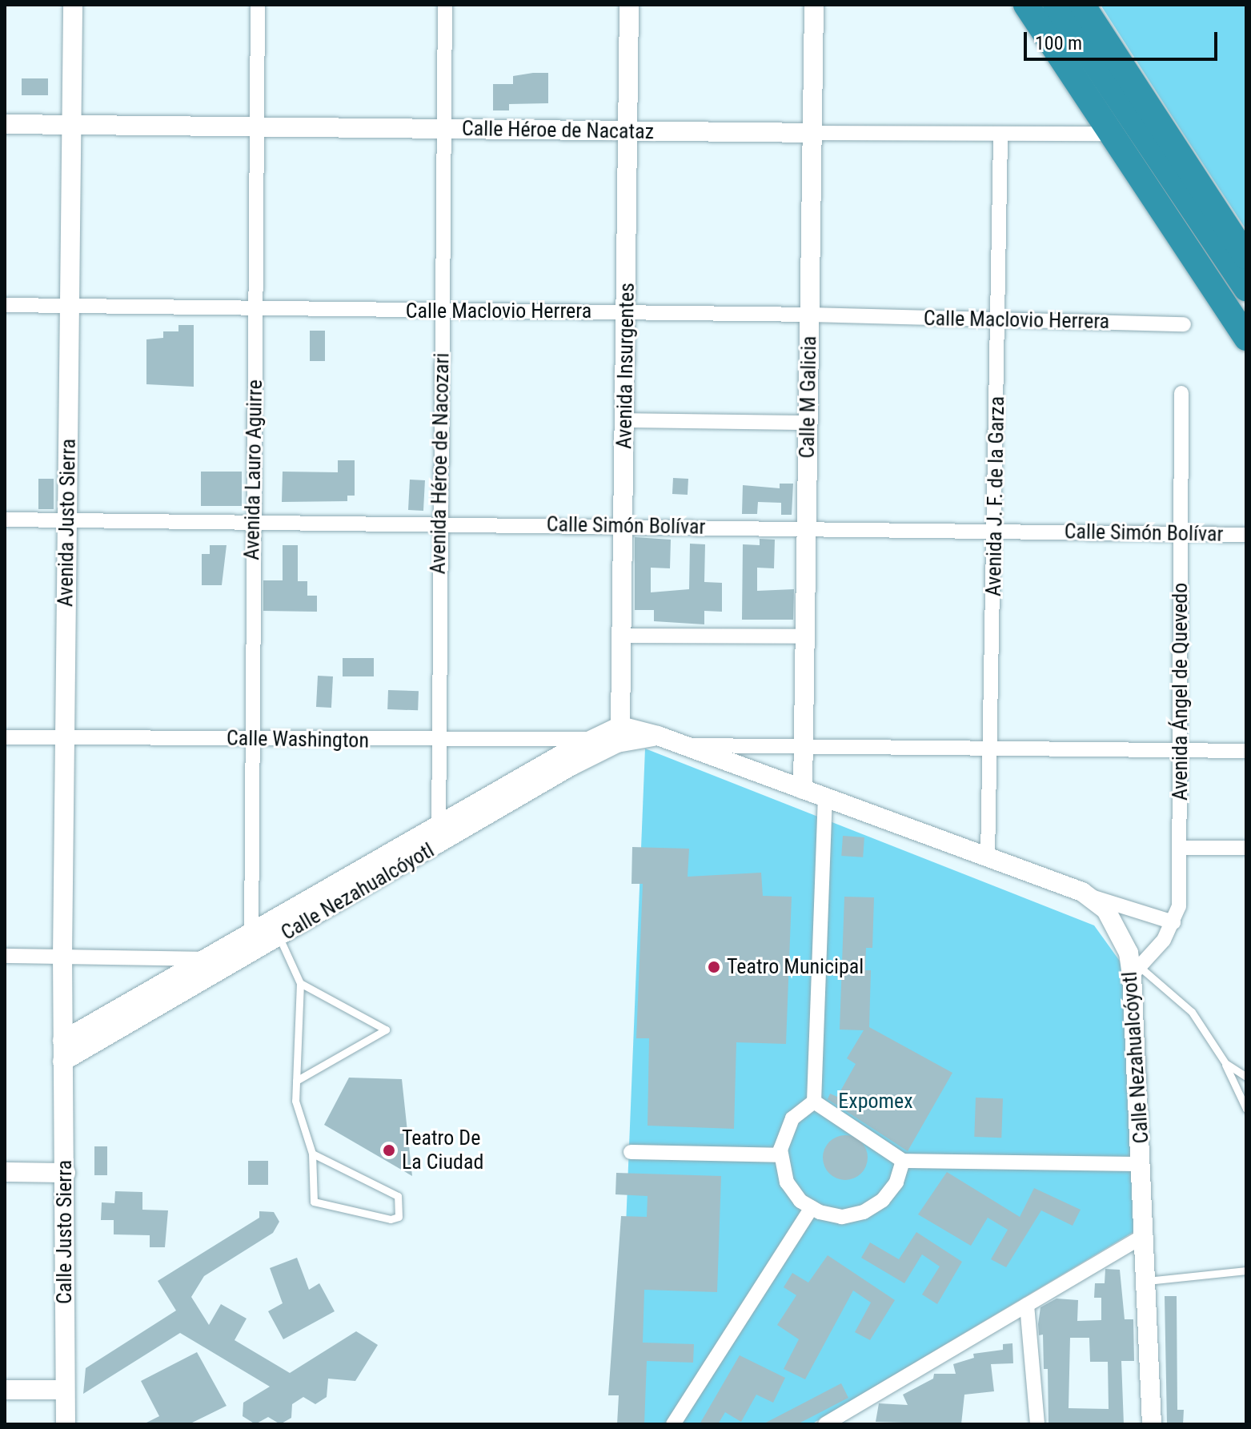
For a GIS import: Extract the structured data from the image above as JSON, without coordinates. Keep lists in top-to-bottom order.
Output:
{
  "streets": {
    "street": [
      "Calle Héroe de Nacataz",
      "Calle Maclovio Herrera",
      "Avenida Insurgentes",
      "Calle M Galicia",
      "Avenida Héroe de Nacozari",
      "Avenida Lauro Aguirre",
      "Avenida J. F. de la Garza",
      "Avenida Justo Sierra",
      "Calle Simón Bolívar",
      "Avenida Ángel de Quevedo",
      "Calle Washington",
      "Calle Nezahualcóyotl",
      "Calle Justo Sierra"
    ]
  },
  "crossings": [
    ["Calle Héroe de Nacataz", "Avenida Insurgentes"],
    ["Calle Héroe de Nacataz", "Calle M Galicia"],
    ["Calle Héroe de Nacataz", "Avenida Héroe de Nacozari"],
    ["Calle Héroe de Nacataz", "Avenida Lauro Aguirre"],
    ["Calle Héroe de Nacataz", "Avenida J. F. de la Garza"],
    ["Calle Héroe de Nacataz", "Avenida Justo Sierra"],
    ["Calle Maclovio Herrera", "Avenida Insurgentes"],
    ["Calle Maclovio Herrera", "Calle M Galicia"],
    ["Calle Maclovio Herrera", "Avenida Héroe de Nacozari"],
    ["Calle Maclovio Herrera", "Avenida Lauro Aguirre"],
    ["Calle Maclovio Herrera", "Avenida J. F. de la Garza"],
    ["Calle Maclovio Herrera", "Avenida Justo Sierra"],
    ["Avenida Insurgentes", "Calle Simón Bolívar"],
    ["Avenida Insurgentes", "Calle Nezahualcóyotl"],
    ["Calle M Galicia", "Calle Simón Bolívar"],
    ["Calle M Galicia", "Calle Nezahualcóyotl"],
    ["Avenida Héroe de Nacozari", "Calle Simón Bolívar"],
    ["Avenida Héroe de Nacozari", "Calle Washington"],
    ["Avenida Héroe de Nacozari", "Calle Nezahualcóyotl"],
    ["Avenida Lauro Aguirre", "Calle Simón Bolívar"],
    ["Avenida Lauro Aguirre", "Calle Washington"],
    ["Avenida Lauro Aguirre", "Calle Nezahualcóyotl"],
    ["Avenida J. F. de la Garza", "Calle Simón Bolívar"],
    ["Avenida J. F. de la Garza", "Calle Nezahualcóyotl"],
    ["Avenida Justo Sierra", "Calle Simón Bolívar"],
    ["Avenida Justo Sierra", "Calle Washington"],
    ["Avenida Justo Sierra", "Calle Nezahualcóyotl"],
    ["Avenida Justo Sierra", "Calle Justo Sierra"],
    ["Calle Simón Bolívar", "Avenida Ángel de Quevedo"],
    ["Avenida Ángel de Quevedo", "Calle Nezahualcóyotl"],
    ["Calle Washington", "Calle Nezahualcóyotl"],
    ["Calle Nezahualcóyotl", "Calle Justo Sierra"]
  ],
  "parks": ["Expomex"],
  "places": ["Teatro Municipal", "Teatro De La Ciudad"],
  "scale_bar": "100 m"
}
